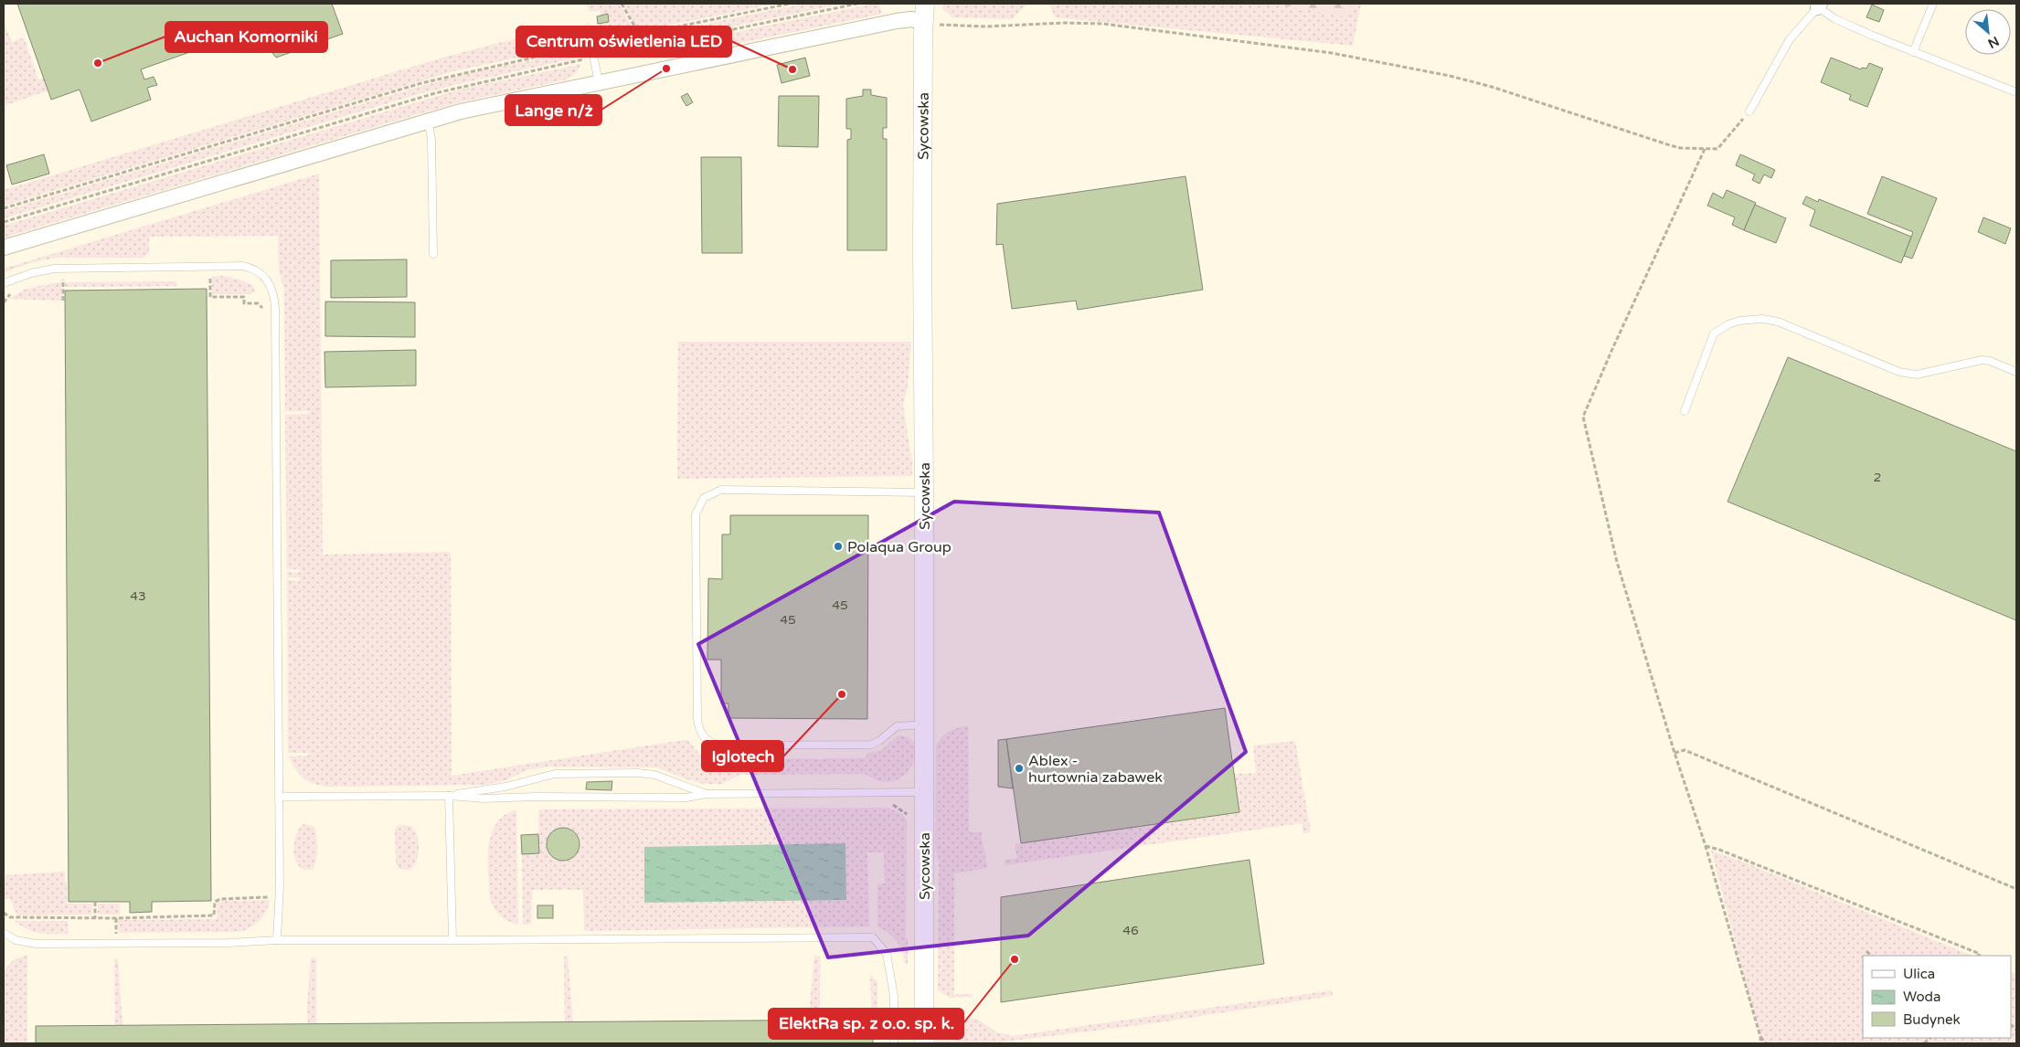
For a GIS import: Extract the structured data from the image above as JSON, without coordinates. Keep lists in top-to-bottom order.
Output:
{
  "streets": {
    "street": ["Sycowska"]
  },
  "places": [
    "Auchan Komorniki",
    "Lange n/ż",
    "Centrum oświetlenia LED",
    "Polaqua Group",
    "Iglotech",
    "Ablex - hurtownia zabawek",
    "ElektRa sp. z o.o. sp. k."
  ],
  "house_numbers": [
    "2",
    "43",
    "45",
    "45",
    "46"
  ],
  "legend": ["Ulica", "Woda", "Budynek"],
  "north": "bottom right"
}
